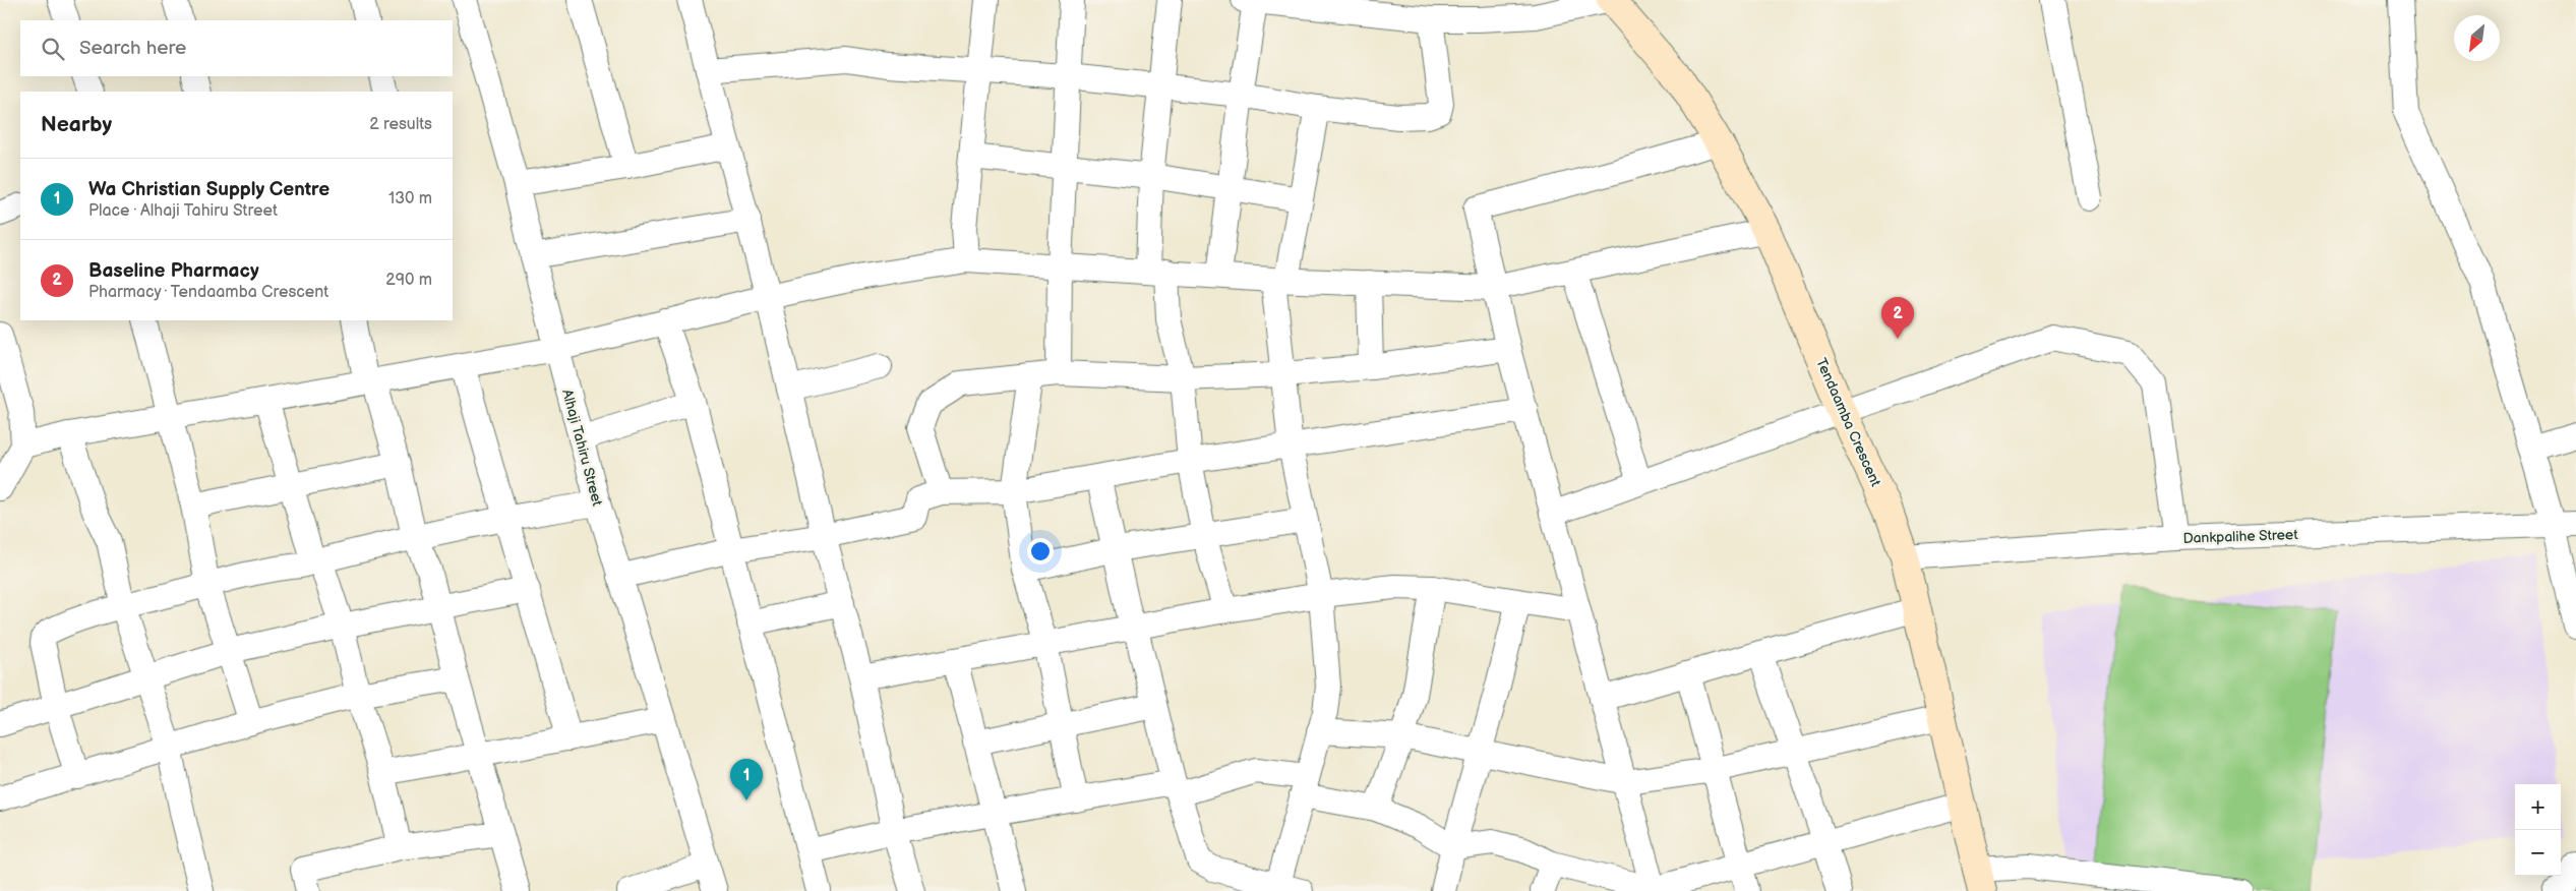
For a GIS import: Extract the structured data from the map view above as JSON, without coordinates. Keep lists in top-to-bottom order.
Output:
{
  "streets": {
    "street": ["Tendaamba Crescent", "Alhaji Tahiru Street", "Dankpalihe Street"]
  },
  "crossings": [
    ["Tendaamba Crescent", "Dankpalihe Street"]
  ],
  "north": "bottom left",
  "page": {
    "search": "Search here",
    "heading": ["Nearby", "2 results"],
    "list": [
      {
        "mark": "1",
        "name": "Wa Christian Supply Centre",
        "note": "Place · Alhaji Tahiru Street",
        "value": "130 m"
      },
      {
        "mark": "2",
        "name": "Baseline Pharmacy",
        "note": "Pharmacy · Tendaamba Crescent",
        "value": "290 m"
      }
    ],
    "pins": ["2", "1"],
    "map_buttons": ["+", "−"]
  }
}
